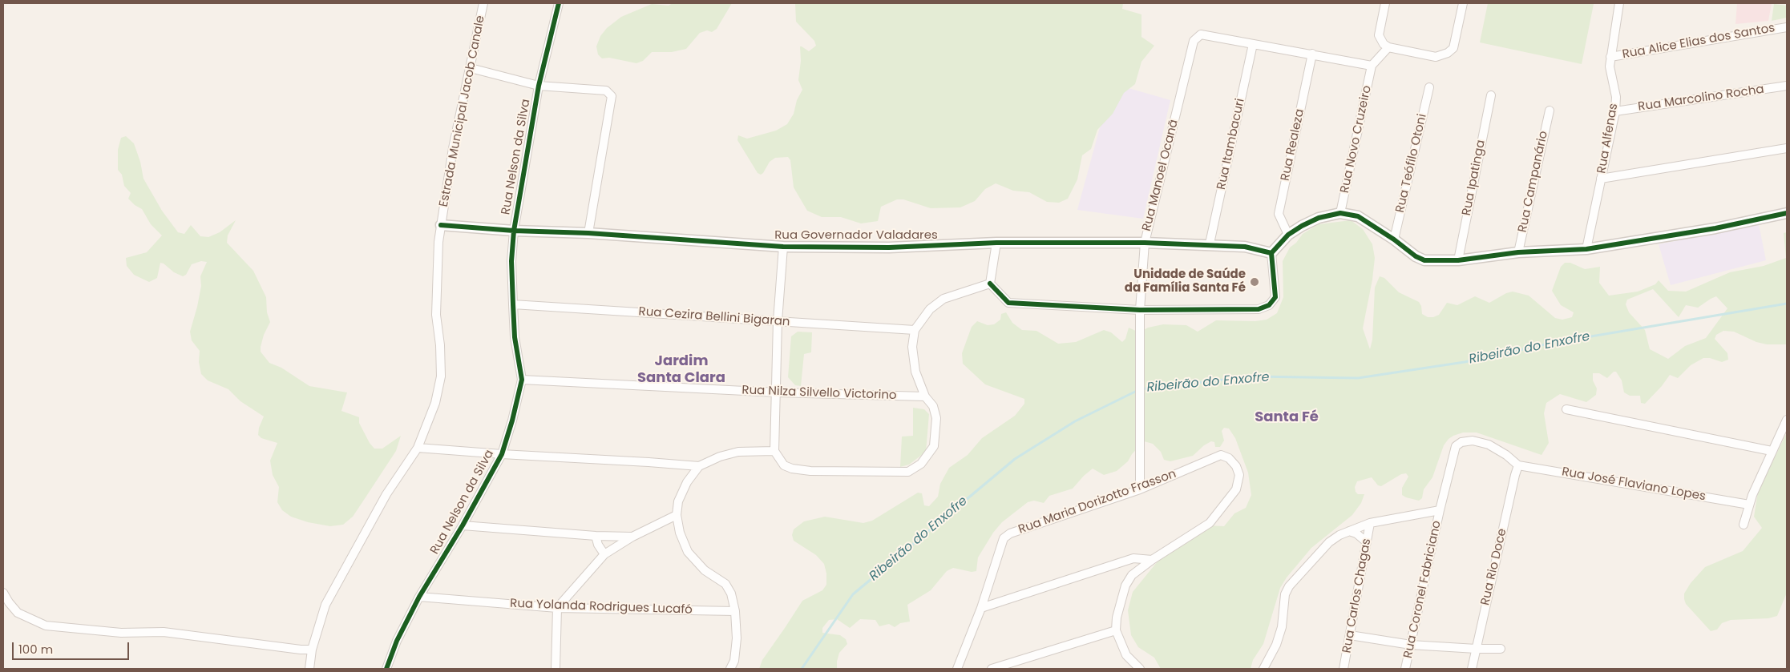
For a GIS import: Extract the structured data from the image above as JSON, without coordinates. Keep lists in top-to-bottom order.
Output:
{
  "streets": {
    "street": [
      "Rua Alice Elias dos Santos",
      "Rua Marcolino Rocha",
      "Estrada Municipal Jacob Canale",
      "Rua Alfenas",
      "Rua Novo Cruzeiro",
      "Rua Itambacuri",
      "Rua Realeza",
      "Rua Nelson da Silva",
      "Rua Teófilo Otoni",
      "Rua Manoel Ocanã",
      "Rua Ipatinga",
      "Rua Campanário",
      "Rua Governador Valadares",
      "Rua Cezira Bellini Bigaran",
      "Rua Nilza Silvello Victorino",
      "Rua José Flaviano Lopes",
      "Rua Maria Dorizotto Frasson",
      "Rua Rio Doce",
      "Rua Coronel Fabriciano",
      "Rua Carlos Chagas",
      "Rua Yolanda Rodrigues Lucafó"
    ]
  },
  "crossings": [
    ["Rua Alice Elias dos Santos", "Rua Alfenas"],
    ["Rua Marcolino Rocha", "Rua Alfenas"],
    ["Estrada Municipal Jacob Canale", "Rua Governador Valadares"],
    ["Rua Itambacuri", "Rua Manoel Ocanã"],
    ["Rua Itambacuri", "Rua Governador Valadares"],
    ["Rua Nelson da Silva", "Rua Governador Valadares"],
    ["Rua Nelson da Silva", "Rua Cezira Bellini Bigaran"],
    ["Rua Nelson da Silva", "Rua Nilza Silvello Victorino"],
    ["Rua Nelson da Silva", "Rua Yolanda Rodrigues Lucafó"],
    ["Rua Manoel Ocanã", "Rua Governador Valadares"],
    ["Rua Manoel Ocanã", "Rua Maria Dorizotto Frasson"],
    ["Rua José Flaviano Lopes", "Rua Rio Doce"],
    ["Rua José Flaviano Lopes", "Rua Coronel Fabriciano"],
    ["Rua Rio Doce", "Rua Coronel Fabriciano"]
  ],
  "districts": ["Jardim Santa Clara", "Santa Fé"],
  "water": ["Ribeirão do Enxofre"],
  "places": ["Unidade de Saúde da Família Santa Fé"],
  "scale_bar": "100 m"
}
